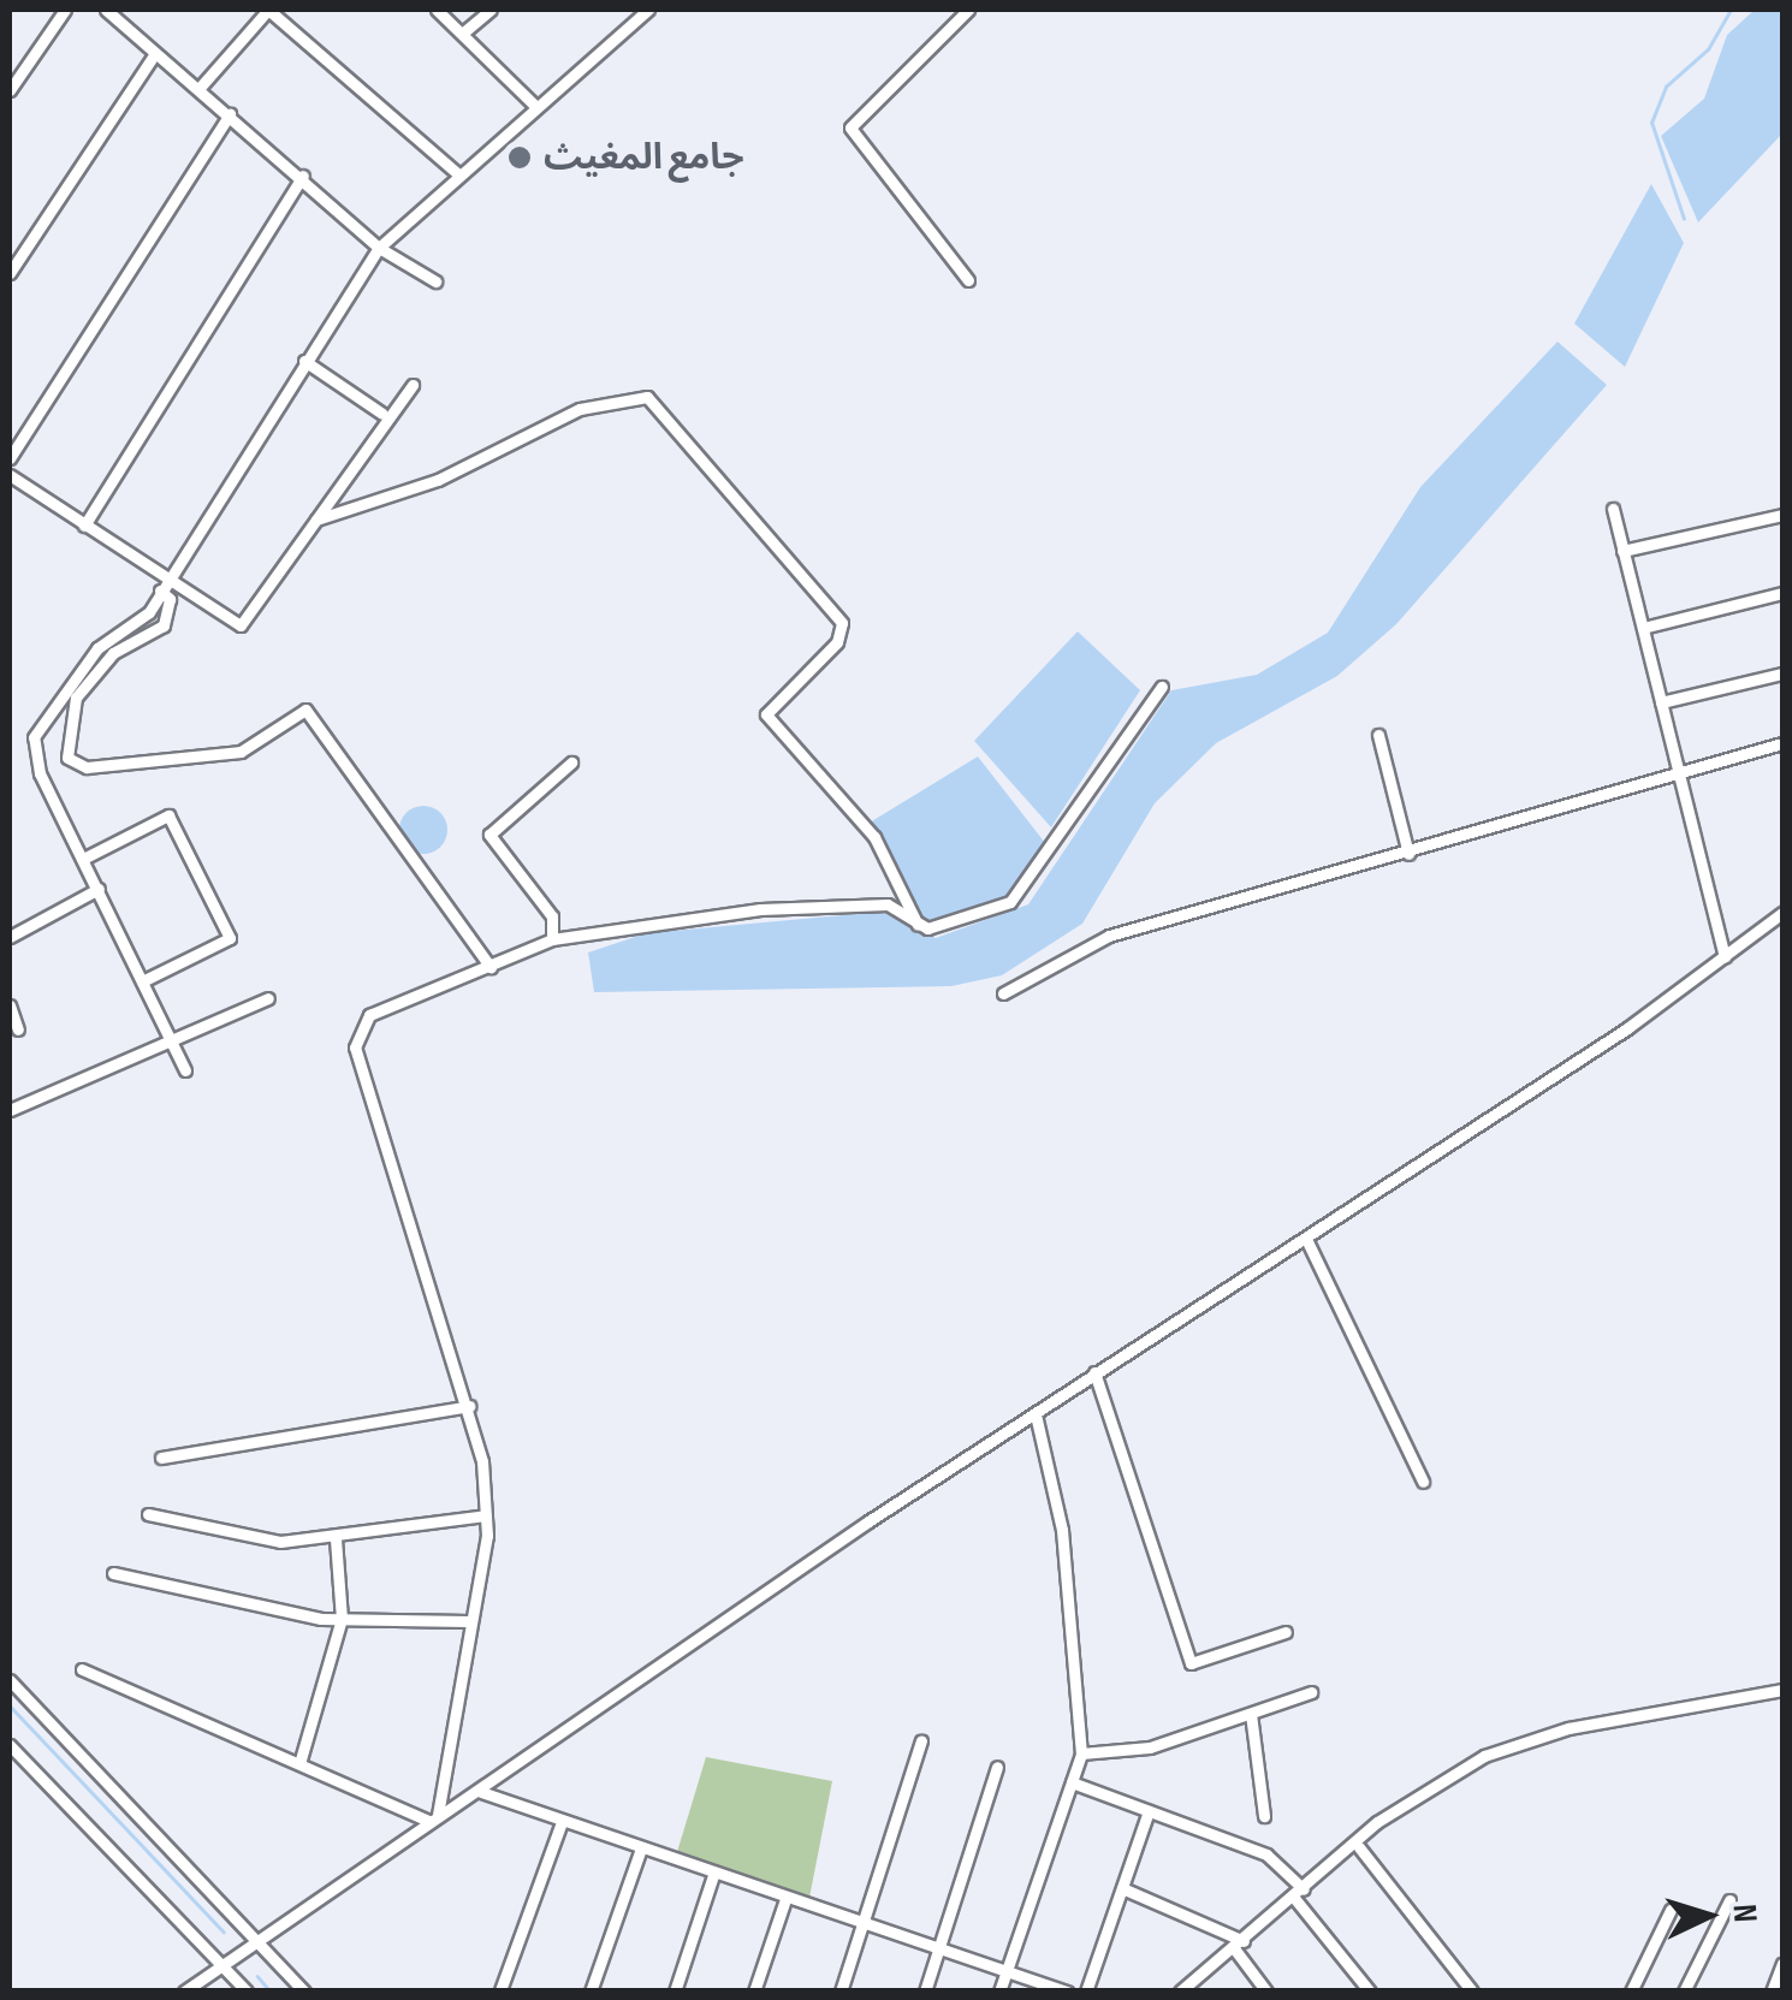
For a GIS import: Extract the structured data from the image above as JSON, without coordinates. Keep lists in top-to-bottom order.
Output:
{
  "places": ["جامع المغيث"],
  "north": "right"
}
